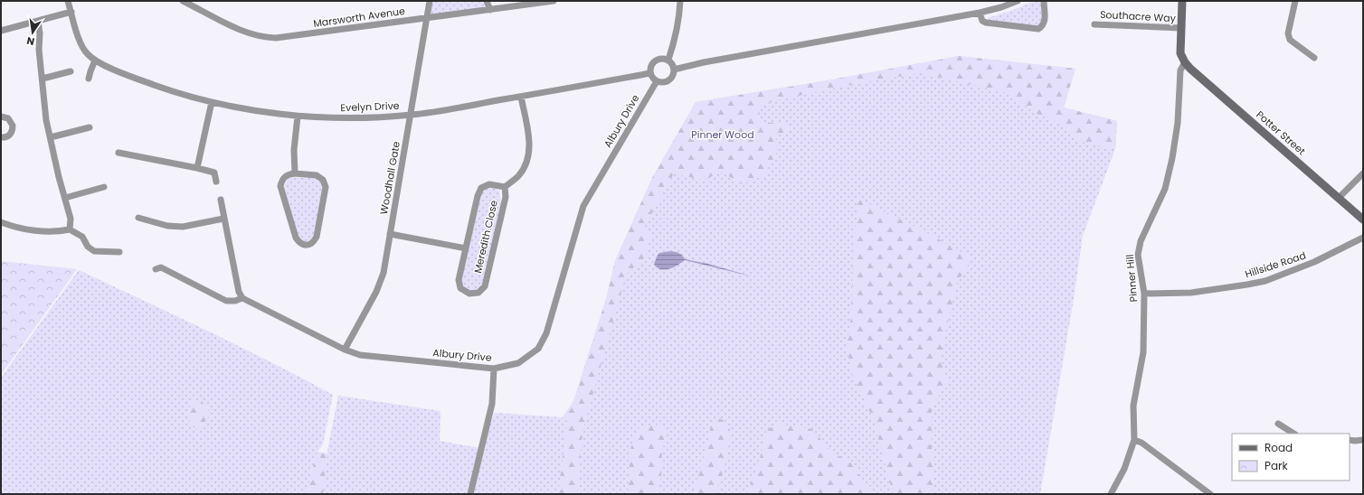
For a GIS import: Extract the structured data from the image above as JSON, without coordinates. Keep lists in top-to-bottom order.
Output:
{
  "streets": {
    "street": [
      "Southacre Way",
      "Marsworth Avenue",
      "Evelyn Drive",
      "Albury Drive",
      "Potter Street",
      "Woodhall Gate",
      "Meredith Close",
      "Hillside Road",
      "Pinner Hill"
    ]
  },
  "crossings": [
    ["Marsworth Avenue", "Woodhall Gate"],
    ["Evelyn Drive", "Albury Drive"],
    ["Evelyn Drive", "Woodhall Gate"],
    ["Albury Drive", "Woodhall Gate"],
    ["Potter Street", "Pinner Hill"],
    ["Woodhall Gate", "Meredith Close"],
    ["Hillside Road", "Pinner Hill"]
  ],
  "parks": ["Pinner Wood"],
  "legend": ["Road", "Park"],
  "north": "bottom"
}
